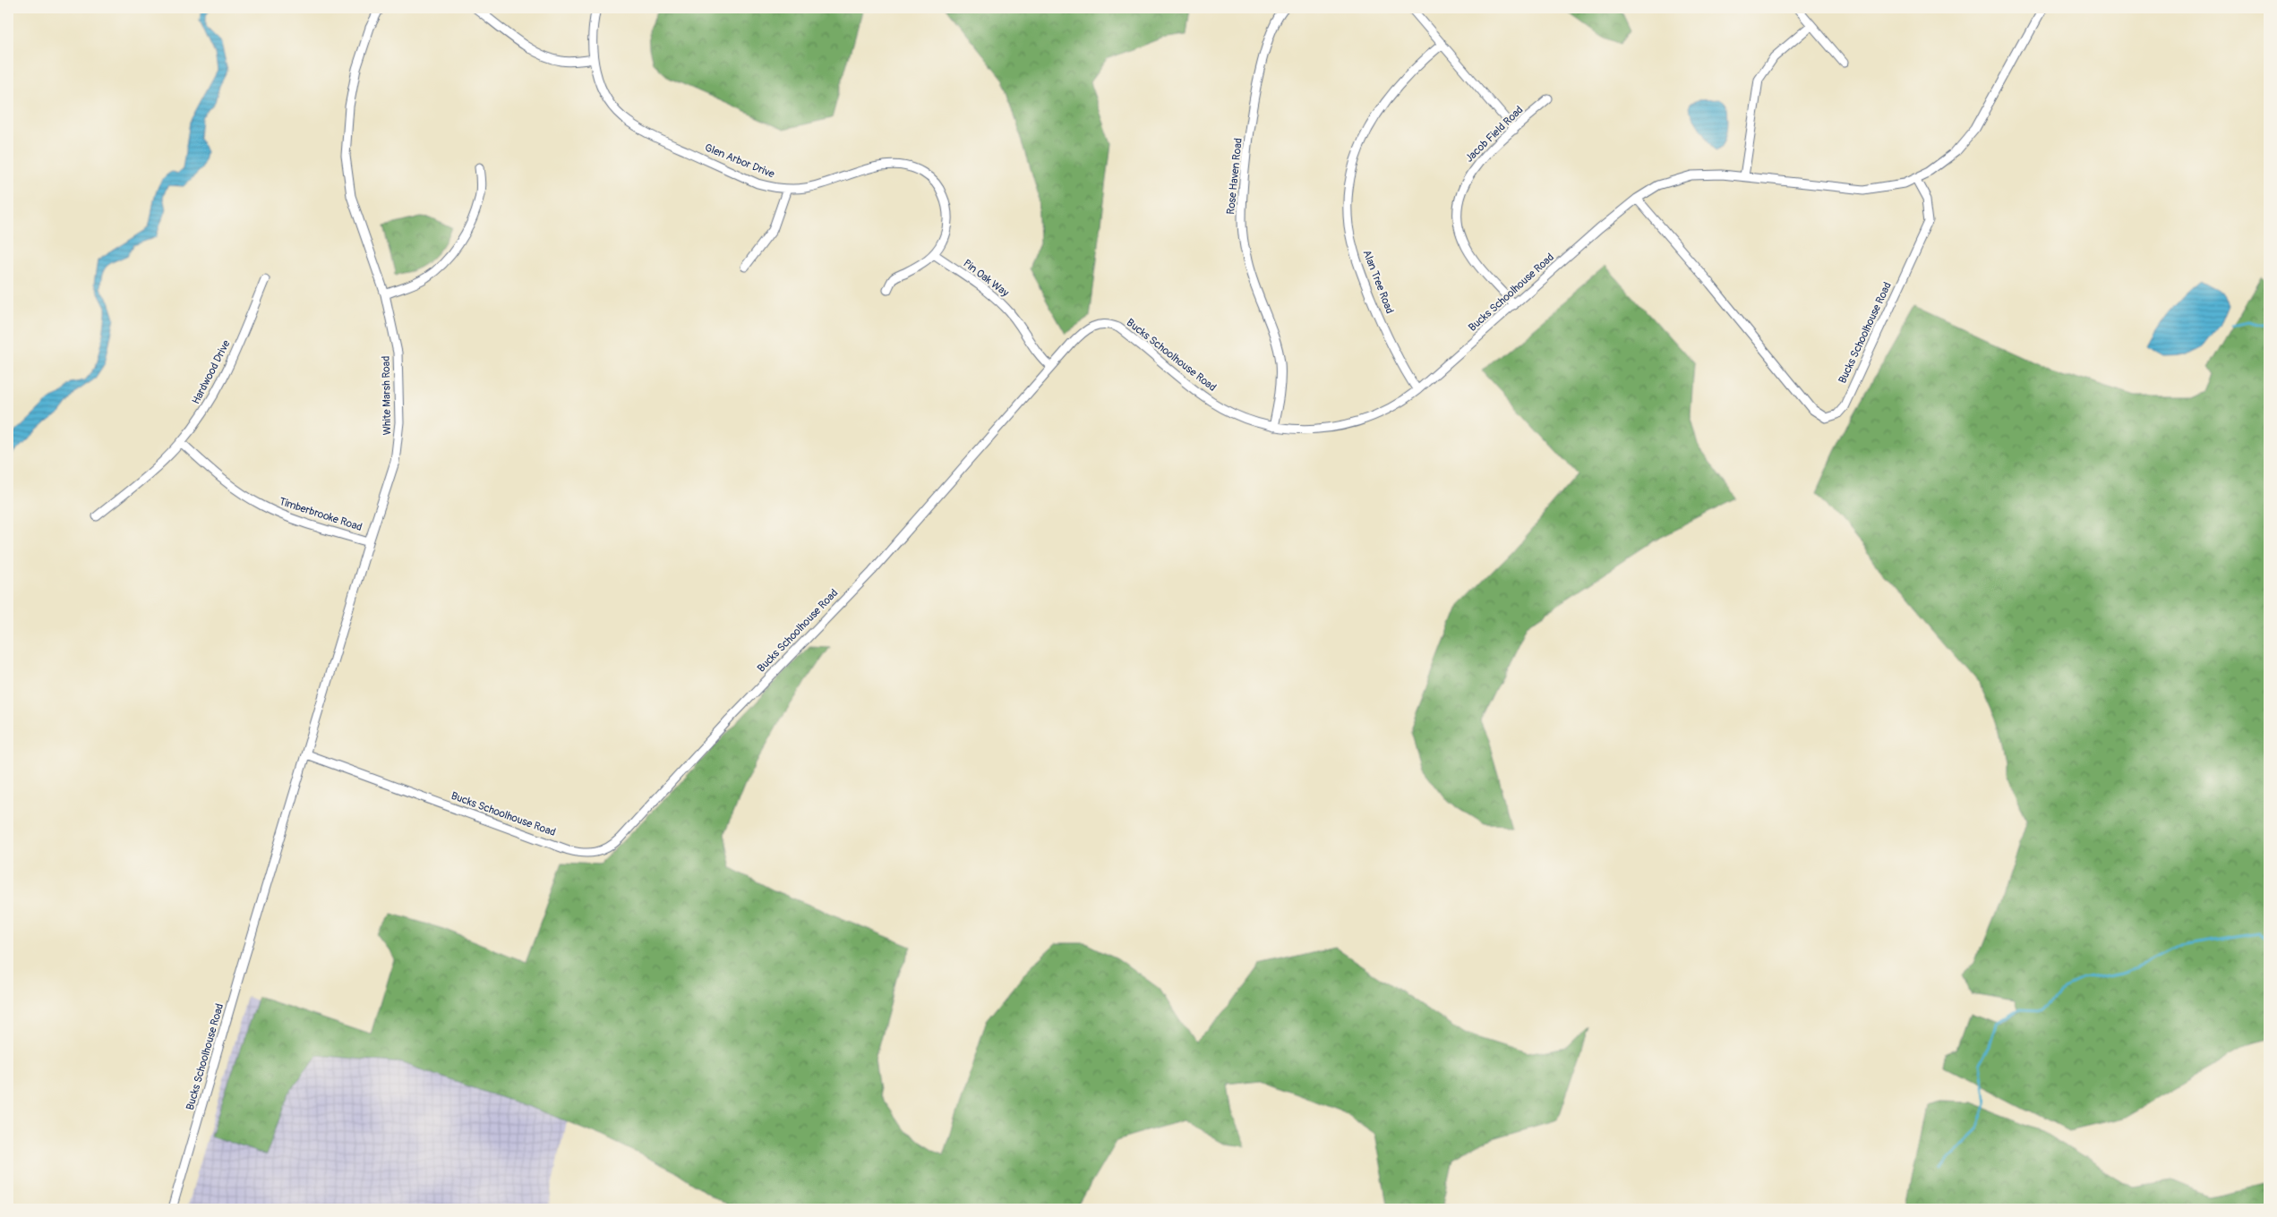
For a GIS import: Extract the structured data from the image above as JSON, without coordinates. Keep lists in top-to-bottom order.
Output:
{
  "streets": {
    "street": [
      "Jacob Field Road",
      "Glen Arbor Drive",
      "Rose Haven Road",
      "Pin Oak Way",
      "Alan Tree Road",
      "Bucks Schoolhouse Road",
      "Hardwood Drive",
      "White Marsh Road",
      "Timberbrooke Road"
    ]
  },
  "crossings": [
    ["Jacob Field Road", "Bucks Schoolhouse Road"],
    ["Glen Arbor Drive", "Pin Oak Way"],
    ["Rose Haven Road", "Bucks Schoolhouse Road"],
    ["Pin Oak Way", "Bucks Schoolhouse Road"],
    ["Alan Tree Road", "Bucks Schoolhouse Road"],
    ["Bucks Schoolhouse Road", "White Marsh Road"],
    ["Hardwood Drive", "Timberbrooke Road"],
    ["White Marsh Road", "Timberbrooke Road"]
  ]
}
